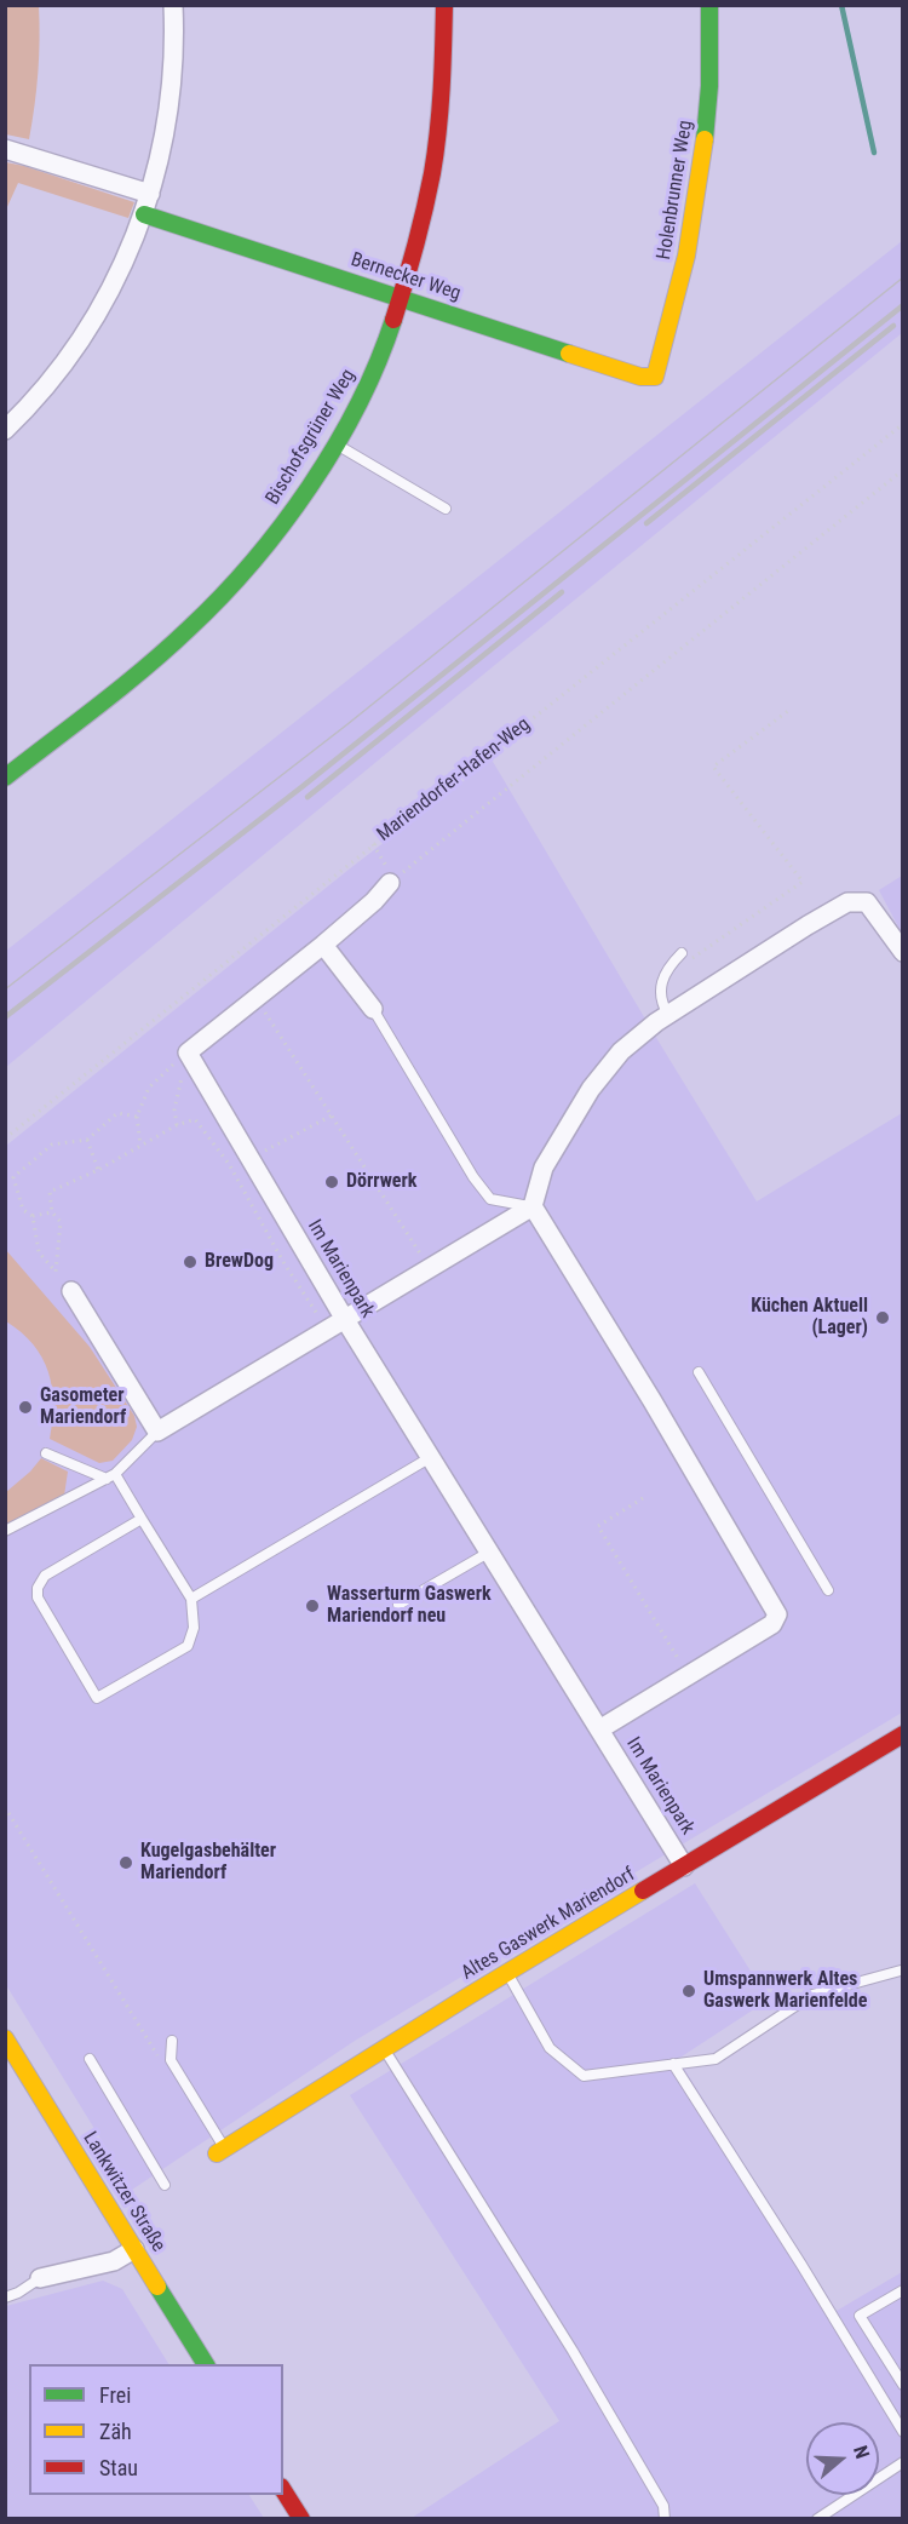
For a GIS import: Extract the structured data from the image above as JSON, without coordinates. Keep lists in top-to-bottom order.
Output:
{
  "streets": {
    "street": [
      "Holenbrunner Weg",
      "Bernecker Weg",
      "Bischofsgrüner Weg",
      "Im Marienpark",
      "Altes Gaswerk Mariendorf",
      "Lankwitzer Straße"
    ],
    "path": ["Mariendorfer-Hafen-Weg"]
  },
  "crossings": [
    ["Holenbrunner Weg", "Bernecker Weg"],
    ["Bernecker Weg", "Bischofsgrüner Weg"],
    ["Im Marienpark", "Altes Gaswerk Mariendorf"]
  ],
  "places": [
    "Dörrwerk",
    "BrewDog",
    "Küchen Aktuell (Lager)",
    "Gasometer Mariendorf",
    "Wasserturm Gaswerk Mariendorf neu",
    "Kugelgasbehälter Mariendorf",
    "Umspannwerk Altes Gaswerk Marienfelde"
  ],
  "legend": ["Frei", "Zäh", "Stau"],
  "north": "right"
}
